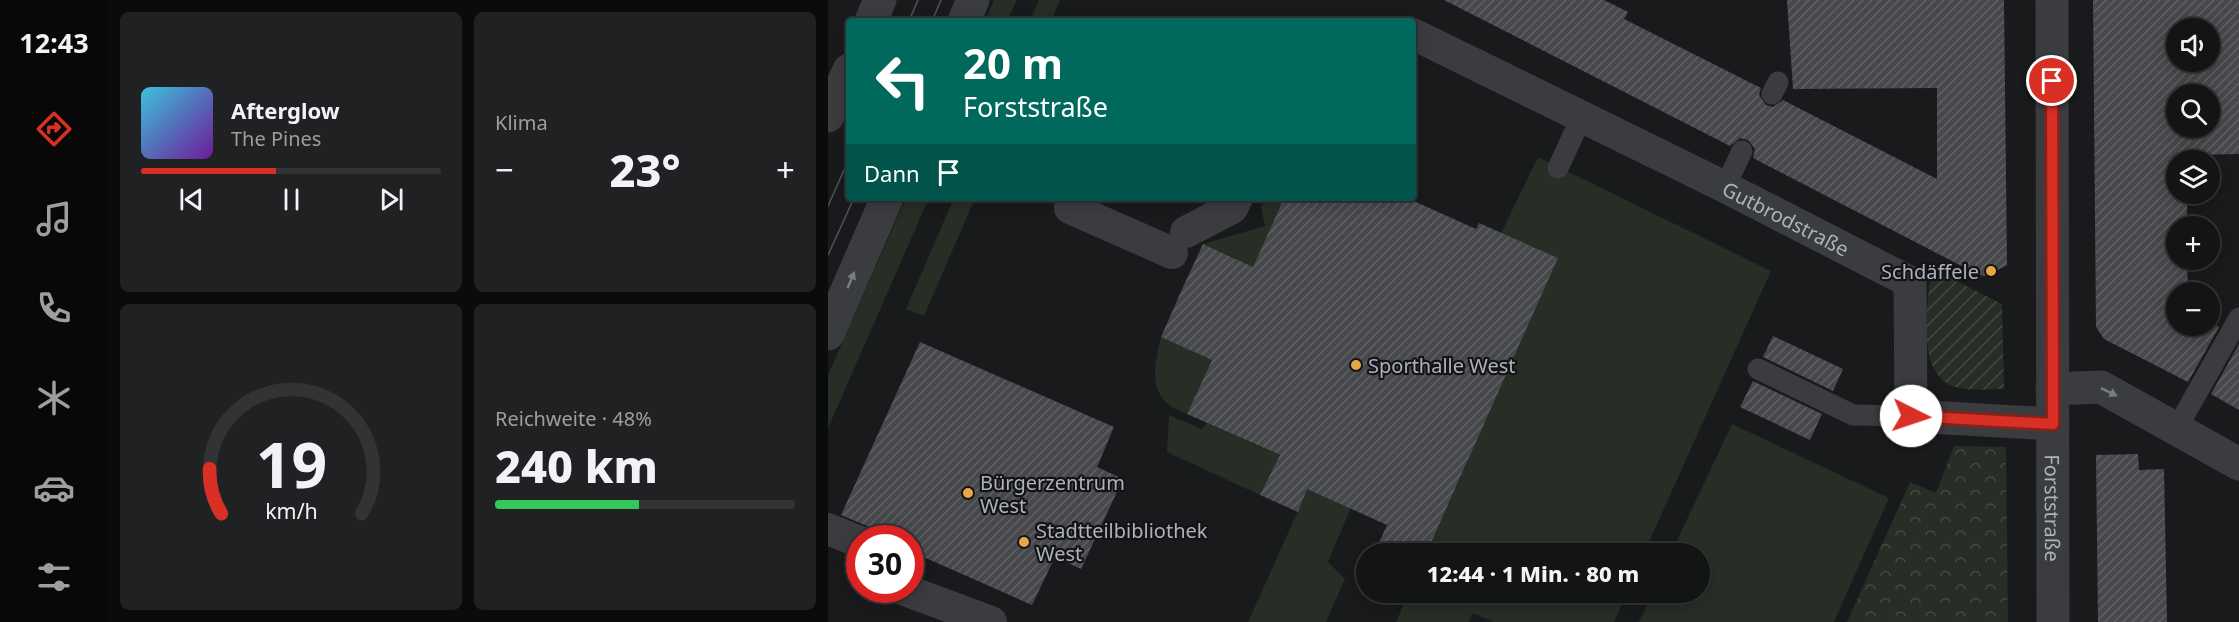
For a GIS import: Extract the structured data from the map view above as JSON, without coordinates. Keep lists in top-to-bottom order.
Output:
{
  "streets": {
    "street": ["Gutbrodstraße", "Forststraße"]
  },
  "places": [
    "Schdäffele",
    "Sporthalle West",
    "Bürgerzentrum West",
    "Stadtteilbibliothek West"
  ],
  "page": {
    "tabs": "12:43",
    "tile": [
      "Klima",
      ["Reichweite · 48%", "240 km"]
    ],
    "map_buttons": ["+", "−"],
    "turn": ["20 m", "Forststraße"],
    "song": ["Afterglow", "The Pines"],
    "then": "Dann",
    "heat": ["−", "23°", "+"],
    "limit": "30",
    "trip": "12:44 · 1 Min. · 80 m",
    "gauge": ["19", "km/h"]
  }
}
